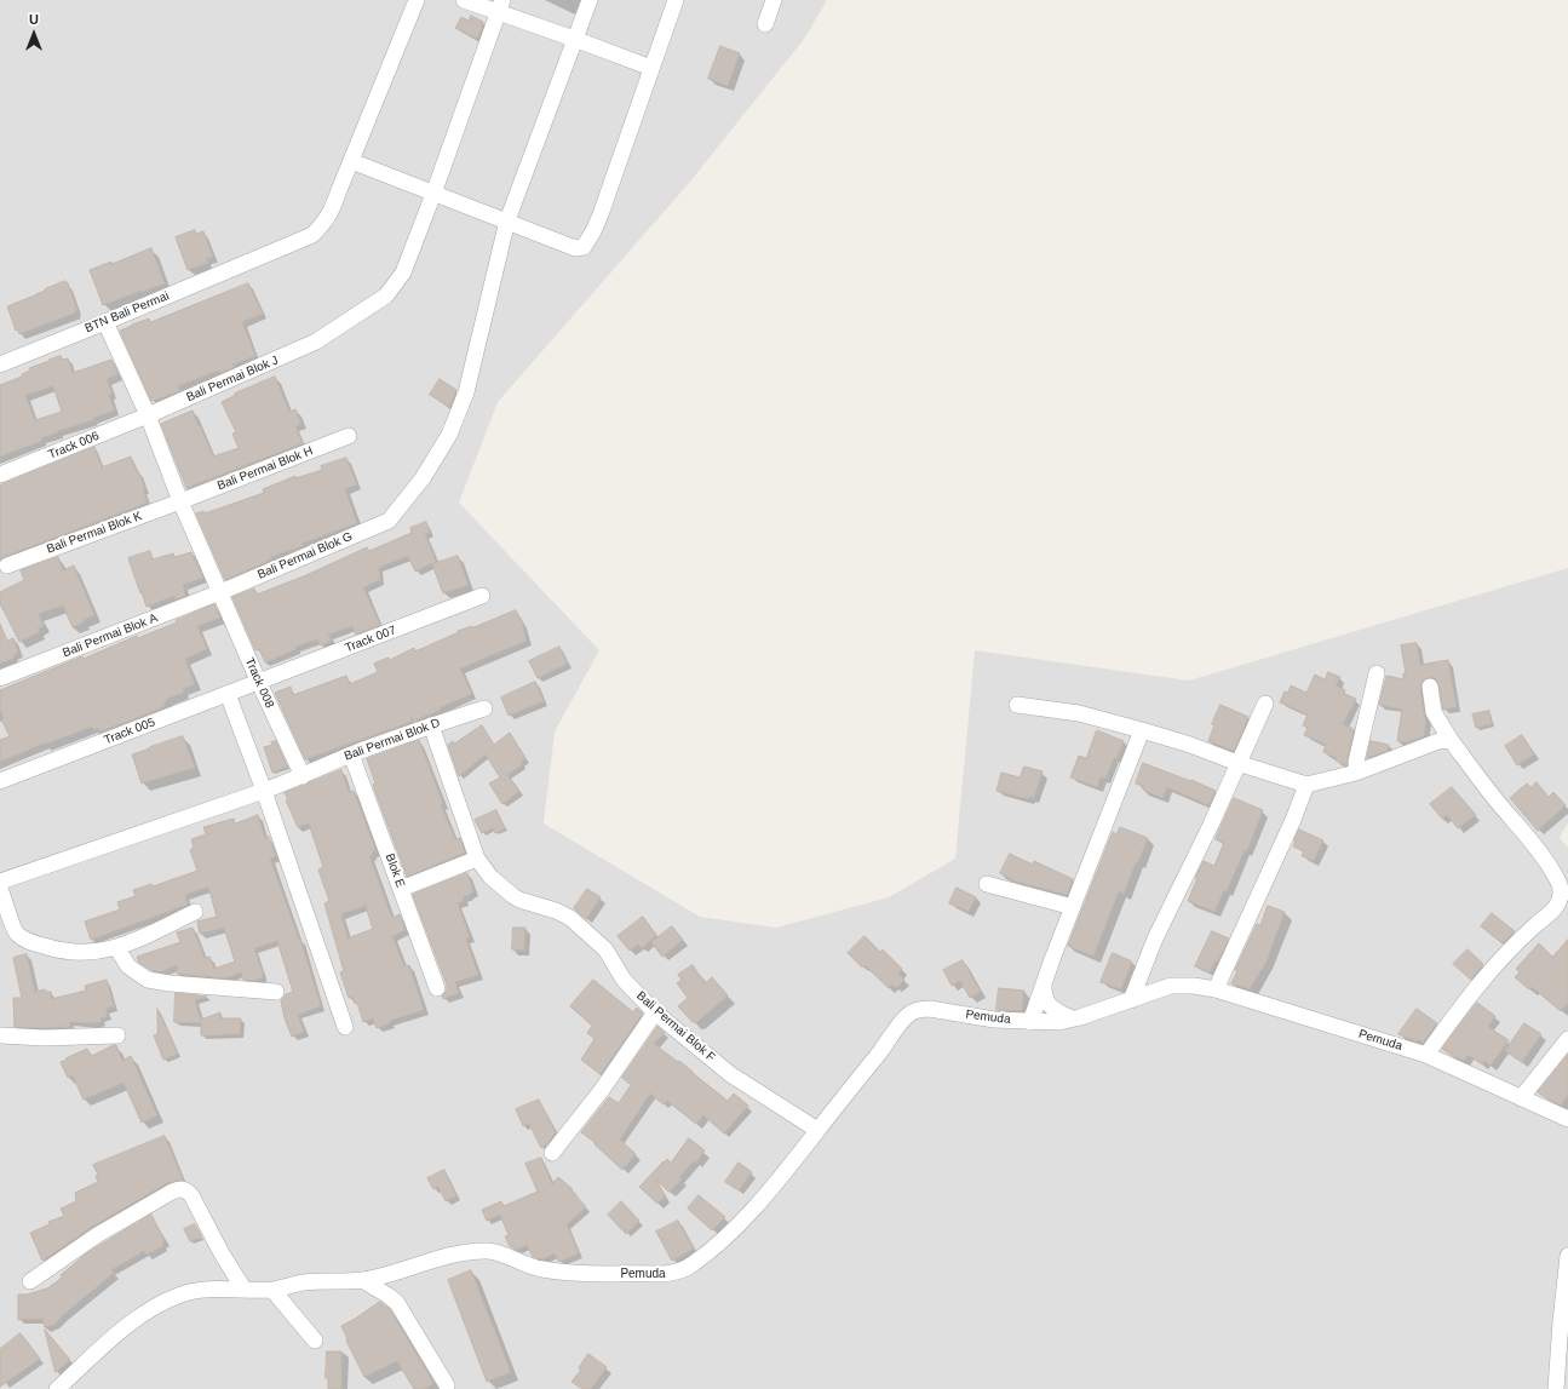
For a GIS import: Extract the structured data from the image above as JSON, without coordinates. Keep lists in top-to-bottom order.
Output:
{
  "streets": {
    "street": [
      "BTN Bali Permai",
      "Bali Permai Blok J",
      "Track 006",
      "Bali Permai Blok H",
      "Bali Permai Blok K",
      "Bali Permai Blok G",
      "Bali Permai Blok A",
      "Track 007",
      "Track 008",
      "Track 005",
      "Bali Permai Blok D",
      "Blok E",
      "Pemuda",
      "Bali Permai Blok F"
    ]
  },
  "crossings": [
    ["BTN Bali Permai", "Track 008"],
    ["Bali Permai Blok J", "Track 006"],
    ["Bali Permai Blok J", "Track 008"],
    ["Track 006", "Track 008"],
    ["Bali Permai Blok H", "Bali Permai Blok K"],
    ["Bali Permai Blok H", "Track 008"],
    ["Bali Permai Blok K", "Track 008"],
    ["Bali Permai Blok G", "Bali Permai Blok A"],
    ["Bali Permai Blok G", "Track 008"],
    ["Bali Permai Blok A", "Track 008"],
    ["Track 007", "Track 008"],
    ["Track 007", "Track 005"],
    ["Track 008", "Track 005"],
    ["Track 008", "Bali Permai Blok D"],
    ["Bali Permai Blok D", "Blok E"],
    ["Bali Permai Blok D", "Bali Permai Blok F"],
    ["Pemuda", "Bali Permai Blok F"]
  ],
  "north": "top"
}
